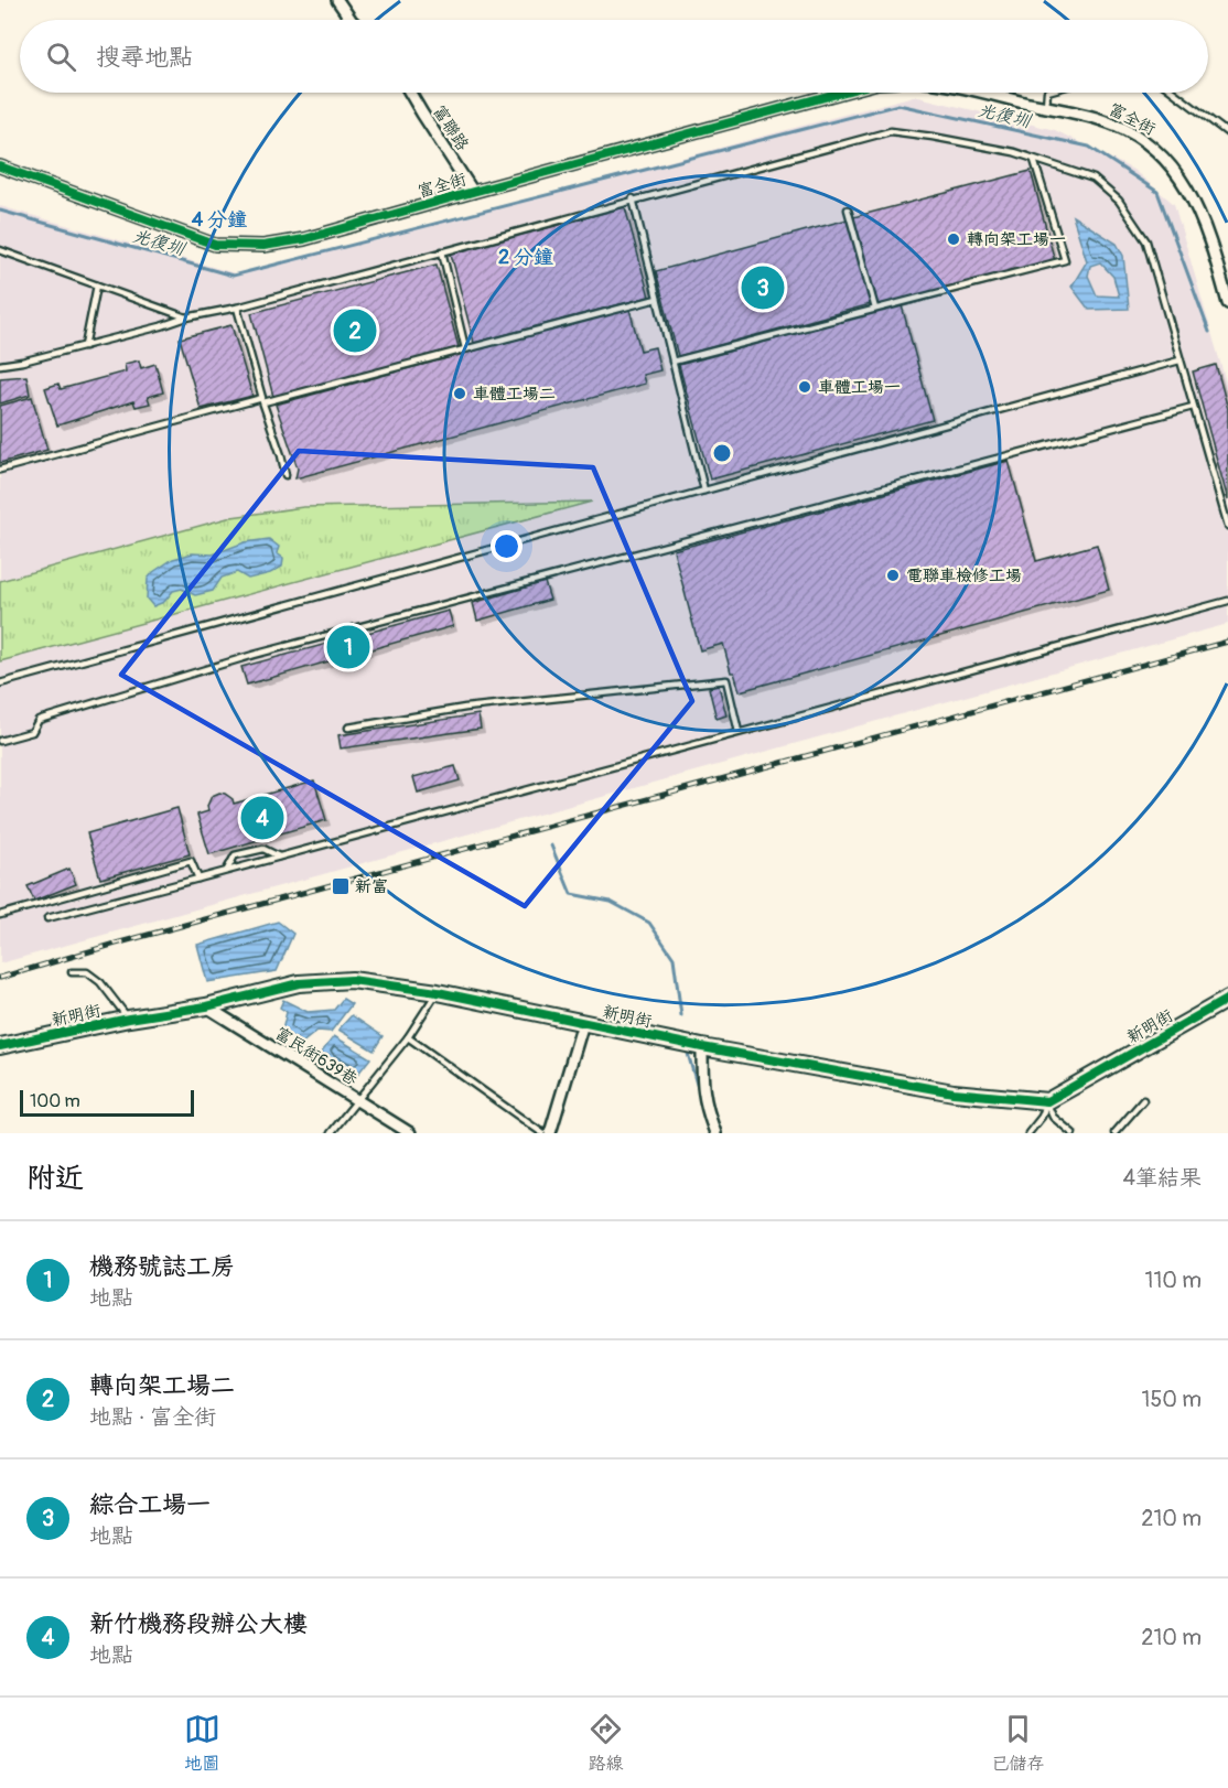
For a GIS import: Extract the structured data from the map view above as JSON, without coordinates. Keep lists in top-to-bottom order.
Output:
{
  "streets": {
    "street": [
      "富全街",
      "富聯路",
      "新明街",
      "富民街639巷"
    ]
  },
  "crossings": [
    ["富全街", "富聯路"],
    ["新明街", "富民街639巷"]
  ],
  "water": ["光復圳"],
  "places": {
    "other": [
      "轉向架工場一",
      "車體工場一",
      "車體工場二",
      "電聯車檢修工場"
    ],
    "transit": ["新富"]
  },
  "scale_bar": "100 m",
  "page": {
    "search": "搜尋地點",
    "pins": [
      "3",
      "2",
      "1",
      "4"
    ],
    "scale": "100 m",
    "heading": ["附近", "4筆結果"],
    "list": [
      {
        "mark": "1",
        "name": "機務號誌工房",
        "note": "地點",
        "value": "110 m"
      },
      {
        "mark": "2",
        "name": "轉向架工場二",
        "note": "地點 · 富全街",
        "value": "150 m"
      },
      {
        "mark": "3",
        "name": "綜合工場一",
        "note": "地點",
        "value": "210 m"
      },
      {
        "mark": "4",
        "name": "新竹機務段辦公大樓",
        "note": "地點",
        "value": "210 m"
      }
    ],
    "nav": ["地圖", "路線", "已儲存"]
  },
  "rings": ["4 分鐘", "2 分鐘"]
}
